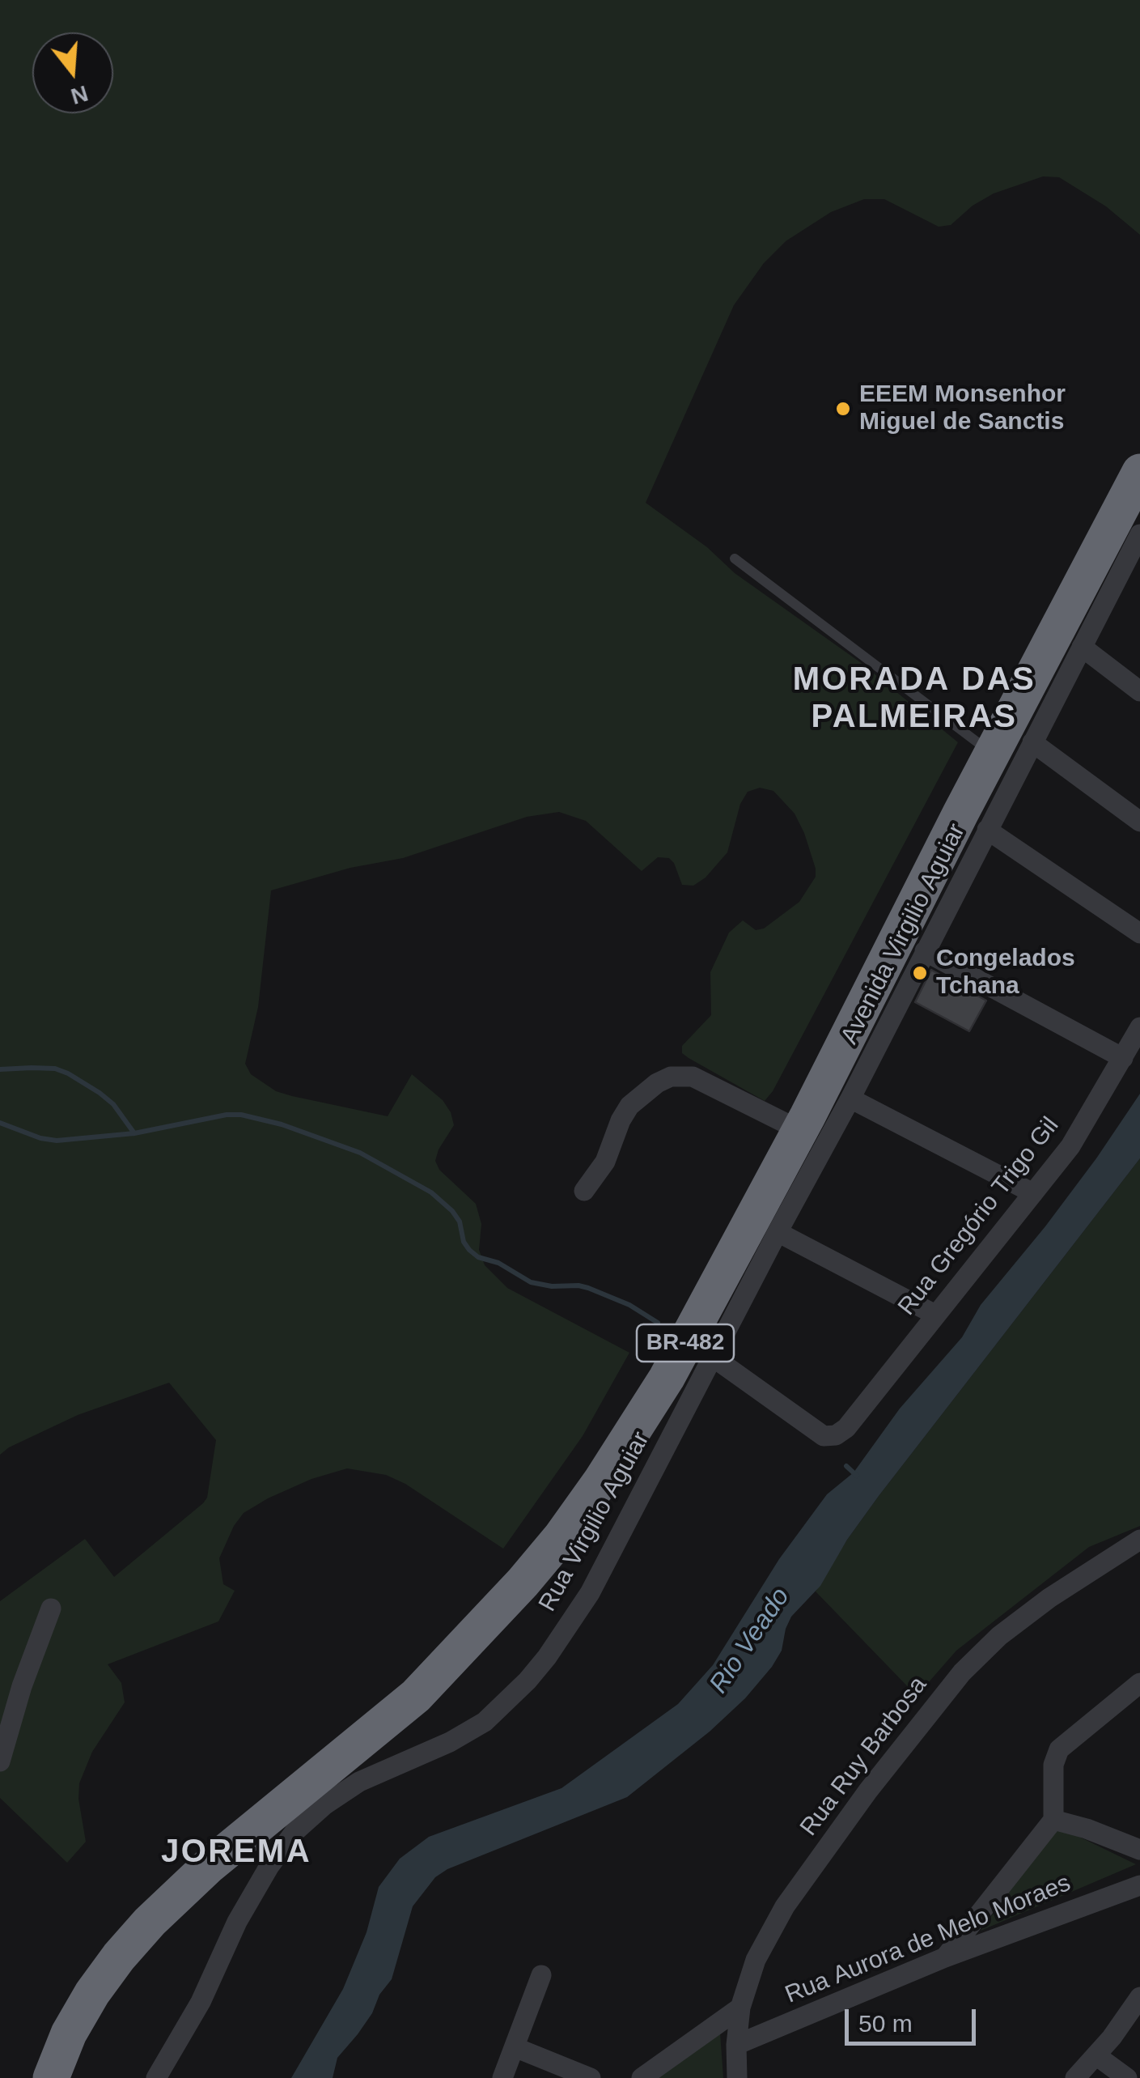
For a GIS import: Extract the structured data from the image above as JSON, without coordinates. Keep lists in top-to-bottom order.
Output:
{
  "streets": {
    "highway": ["BR-482"],
    "street": [
      "Avenida Virgilio Aguiar",
      "Rua Gregório Trigo Gil",
      "Rua Virgilio Aguiar",
      "Rua Ruy Barbosa",
      "Rua Aurora de Melo Moraes"
    ]
  },
  "crossings": [
    ["Avenida Virgilio Aguiar", "Rua Gregório Trigo Gil"],
    ["Avenida Virgilio Aguiar", "Rua Virgilio Aguiar"],
    ["Rua Gregório Trigo Gil", "Rua Virgilio Aguiar"],
    ["Rua Ruy Barbosa", "Rua Aurora de Melo Moraes"]
  ],
  "districts": ["MORADA DAS PALMEIRAS", "JOREMA"],
  "water": ["Rio Veado"],
  "places": ["EEEM Monsenhor Miguel de Sanctis", "Congelados Tchana"],
  "scale_bar": "50 m",
  "north": "bottom"
}
